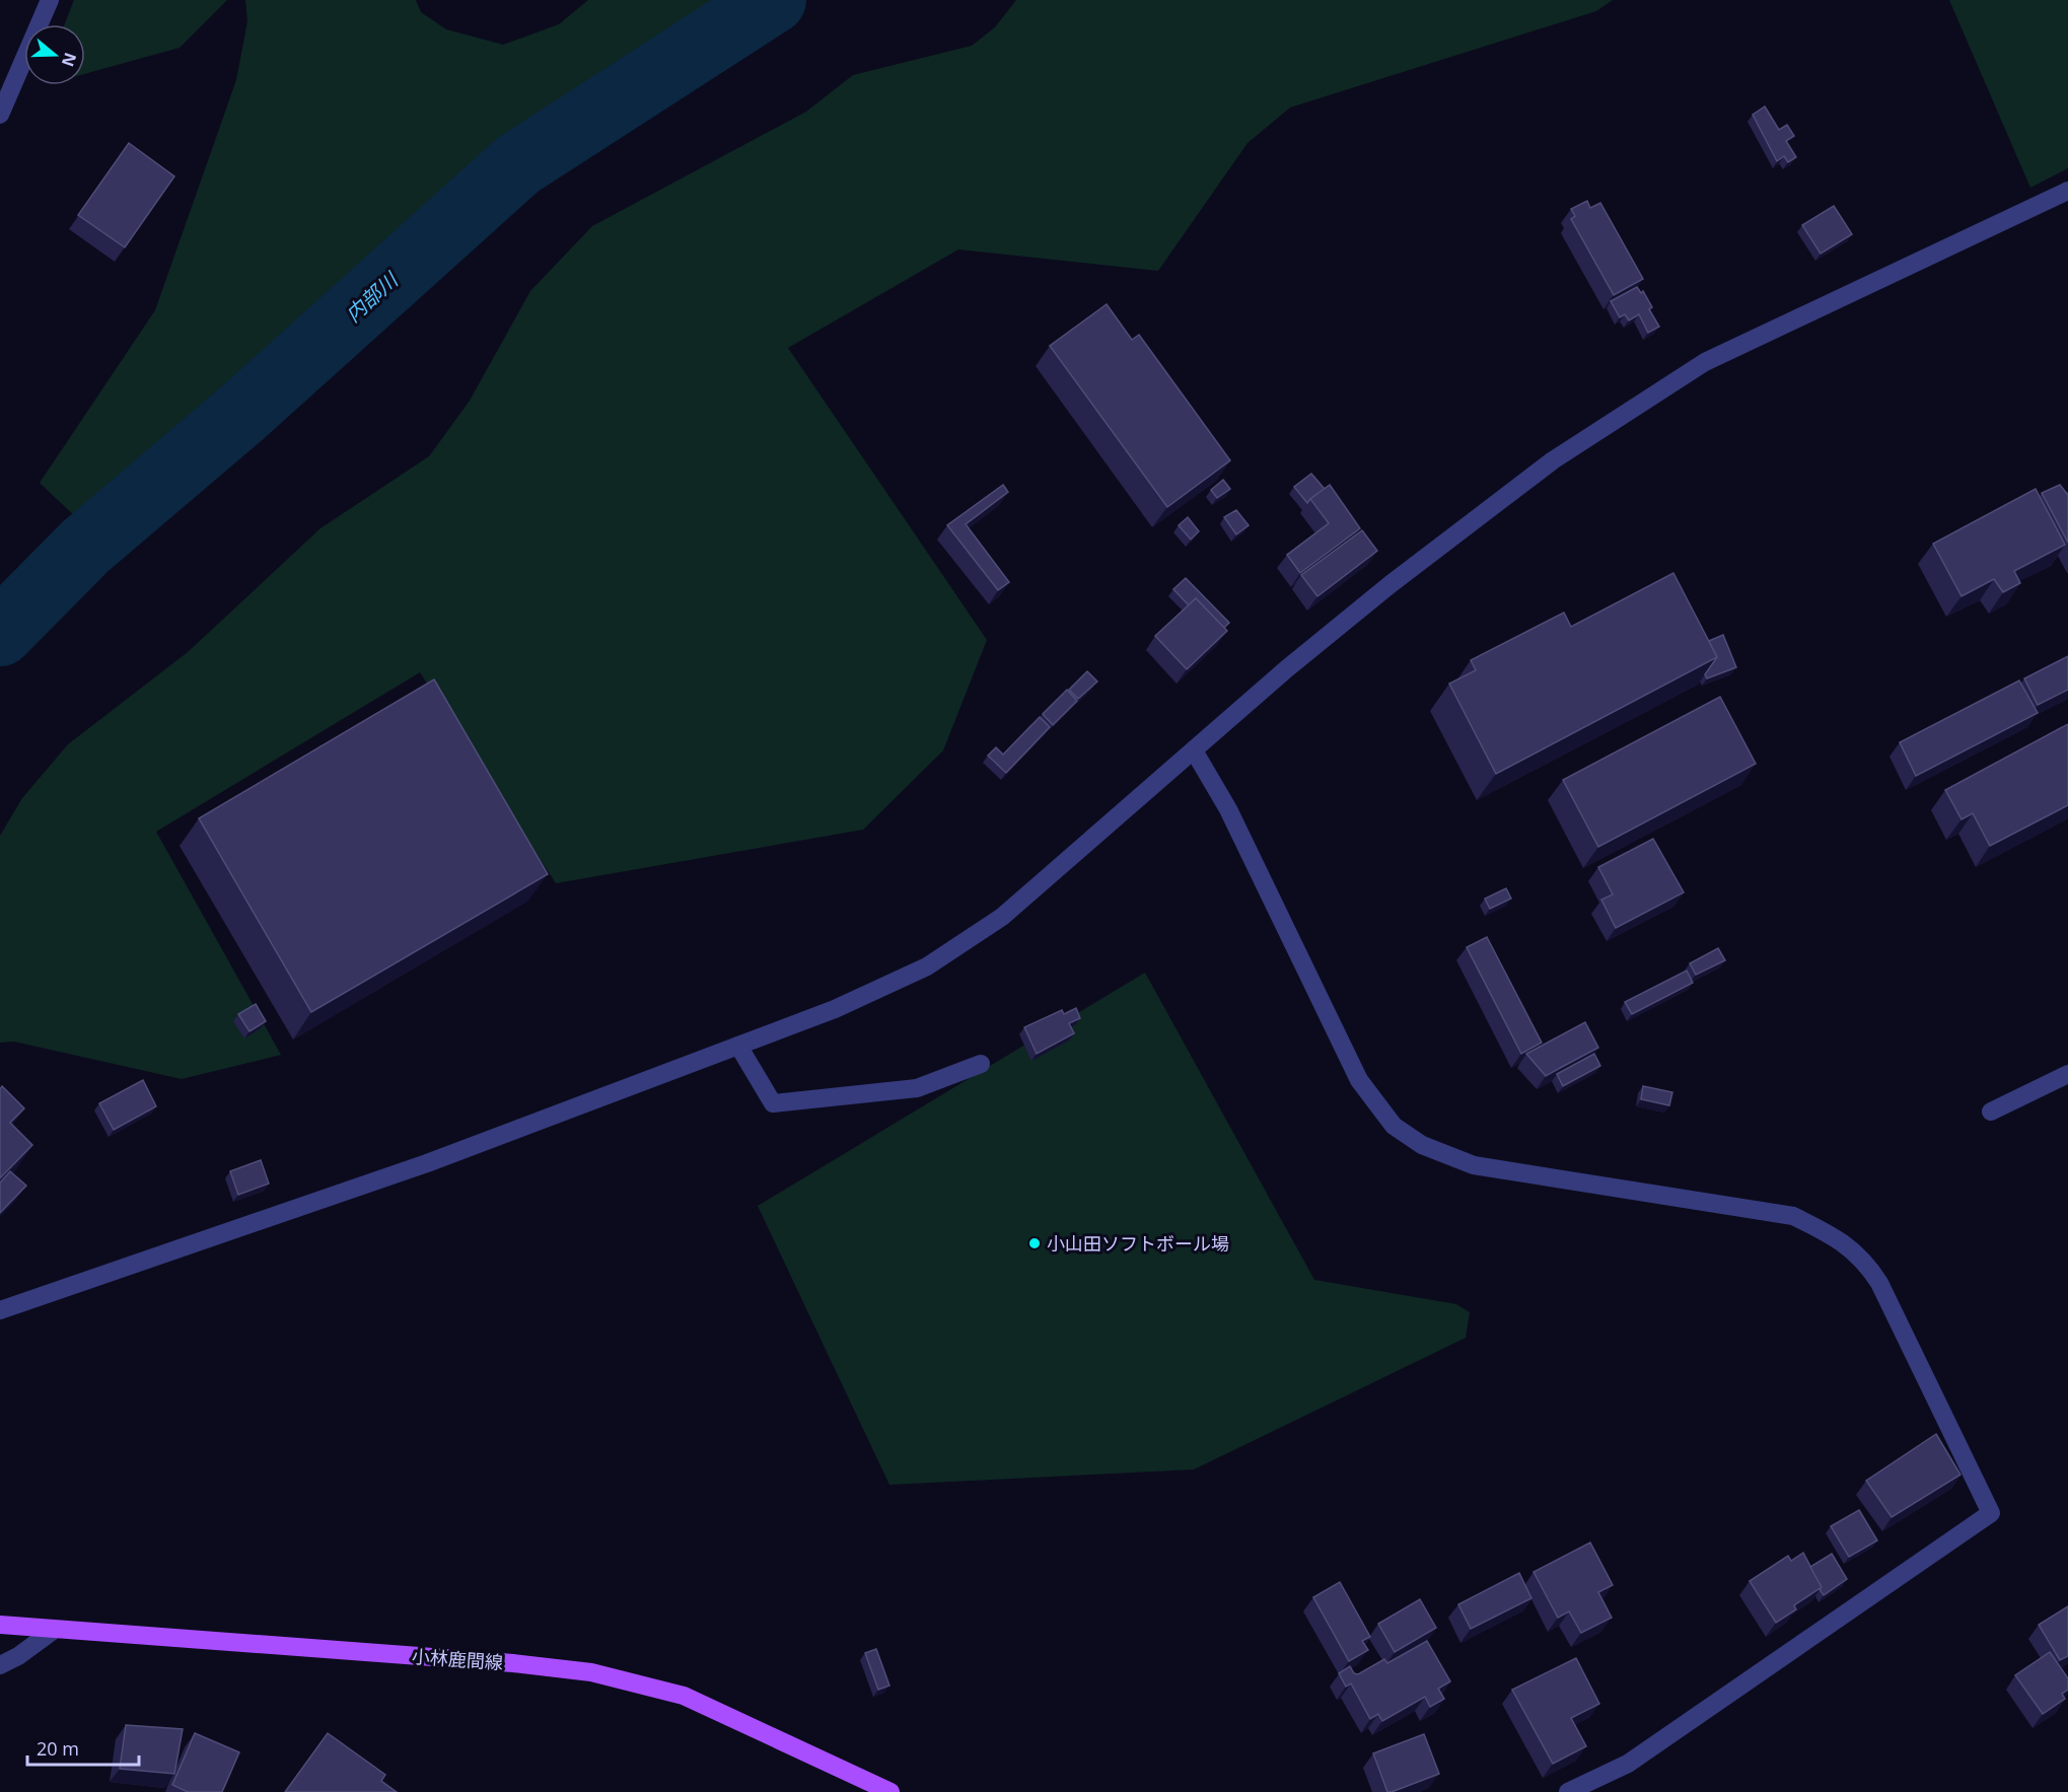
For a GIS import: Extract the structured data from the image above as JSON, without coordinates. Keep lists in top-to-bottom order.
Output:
{
  "streets": {
    "main road": ["小林鹿間線"]
  },
  "water": ["内部川"],
  "places": ["小山田ソフトボール場"],
  "scale_bar": "20 m",
  "north": "right"
}
